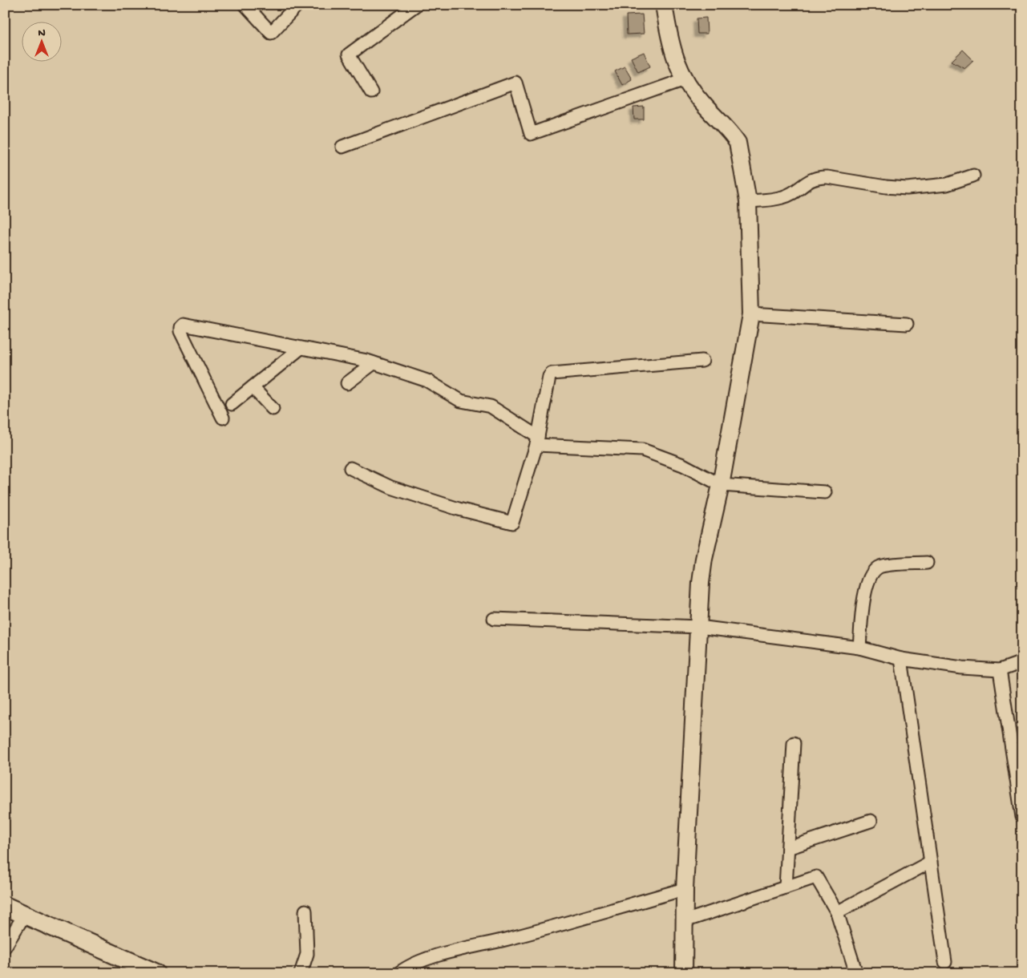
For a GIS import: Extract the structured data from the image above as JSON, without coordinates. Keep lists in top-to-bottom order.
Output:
{
  "north": "top"
}
